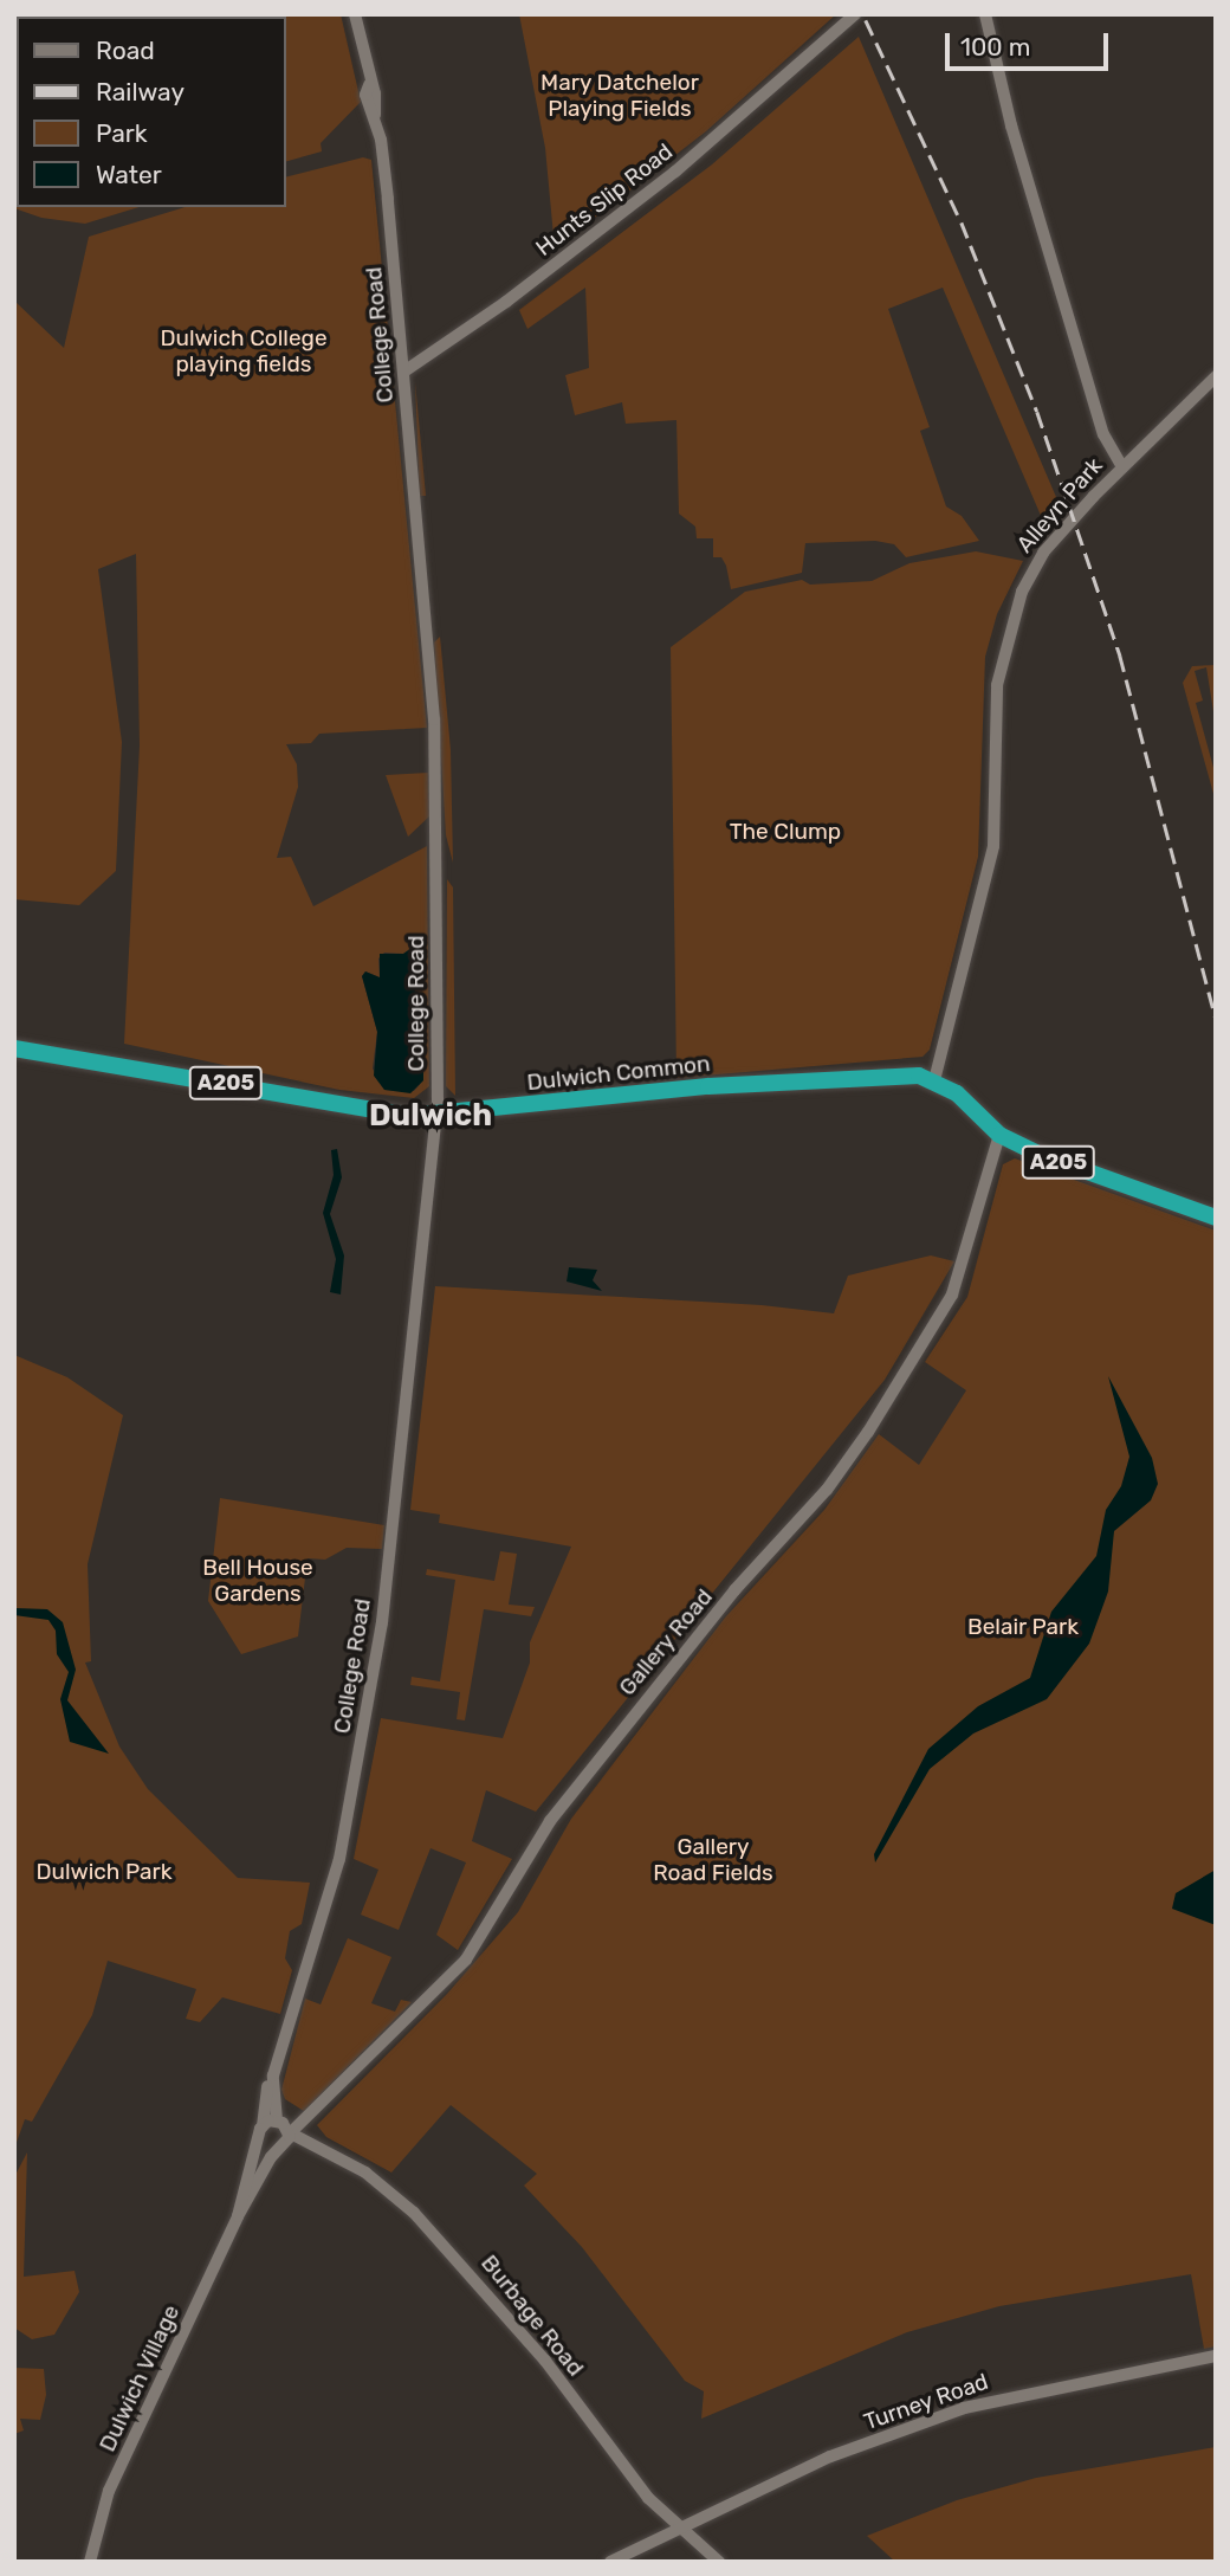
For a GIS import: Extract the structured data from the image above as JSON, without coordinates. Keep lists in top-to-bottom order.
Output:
{
  "streets": {
    "highway": ["Dulwich Common", "A205"],
    "street": [
      "Hunts Slip Road",
      "College Road",
      "Alleyn Park",
      "Gallery Road",
      "Burbage Road",
      "Dulwich Village",
      "Turney Road"
    ]
  },
  "crossings": [
    ["Hunts Slip Road", "College Road"],
    ["College Road", "Dulwich Common"],
    ["College Road", "Burbage Road"],
    ["College Road", "Dulwich Village"],
    ["Alleyn Park", "Dulwich Common"],
    ["Alleyn Park", "A205"],
    ["Dulwich Common", "A205"],
    ["A205", "Gallery Road"],
    ["Gallery Road", "Burbage Road"],
    ["Gallery Road", "Dulwich Village"],
    ["Burbage Road", "Turney Road"]
  ],
  "districts": ["Dulwich"],
  "parks": [
    "Mary Datchelor Playing Fields",
    "Dulwich College playing fields",
    "The Clump",
    "Bell House Gardens",
    "Belair Park",
    "Gallery Road Fields",
    "Dulwich Park"
  ],
  "legend": [
    "Road",
    "Railway",
    "Park",
    "Water"
  ],
  "scale_bar": "100 m"
}
